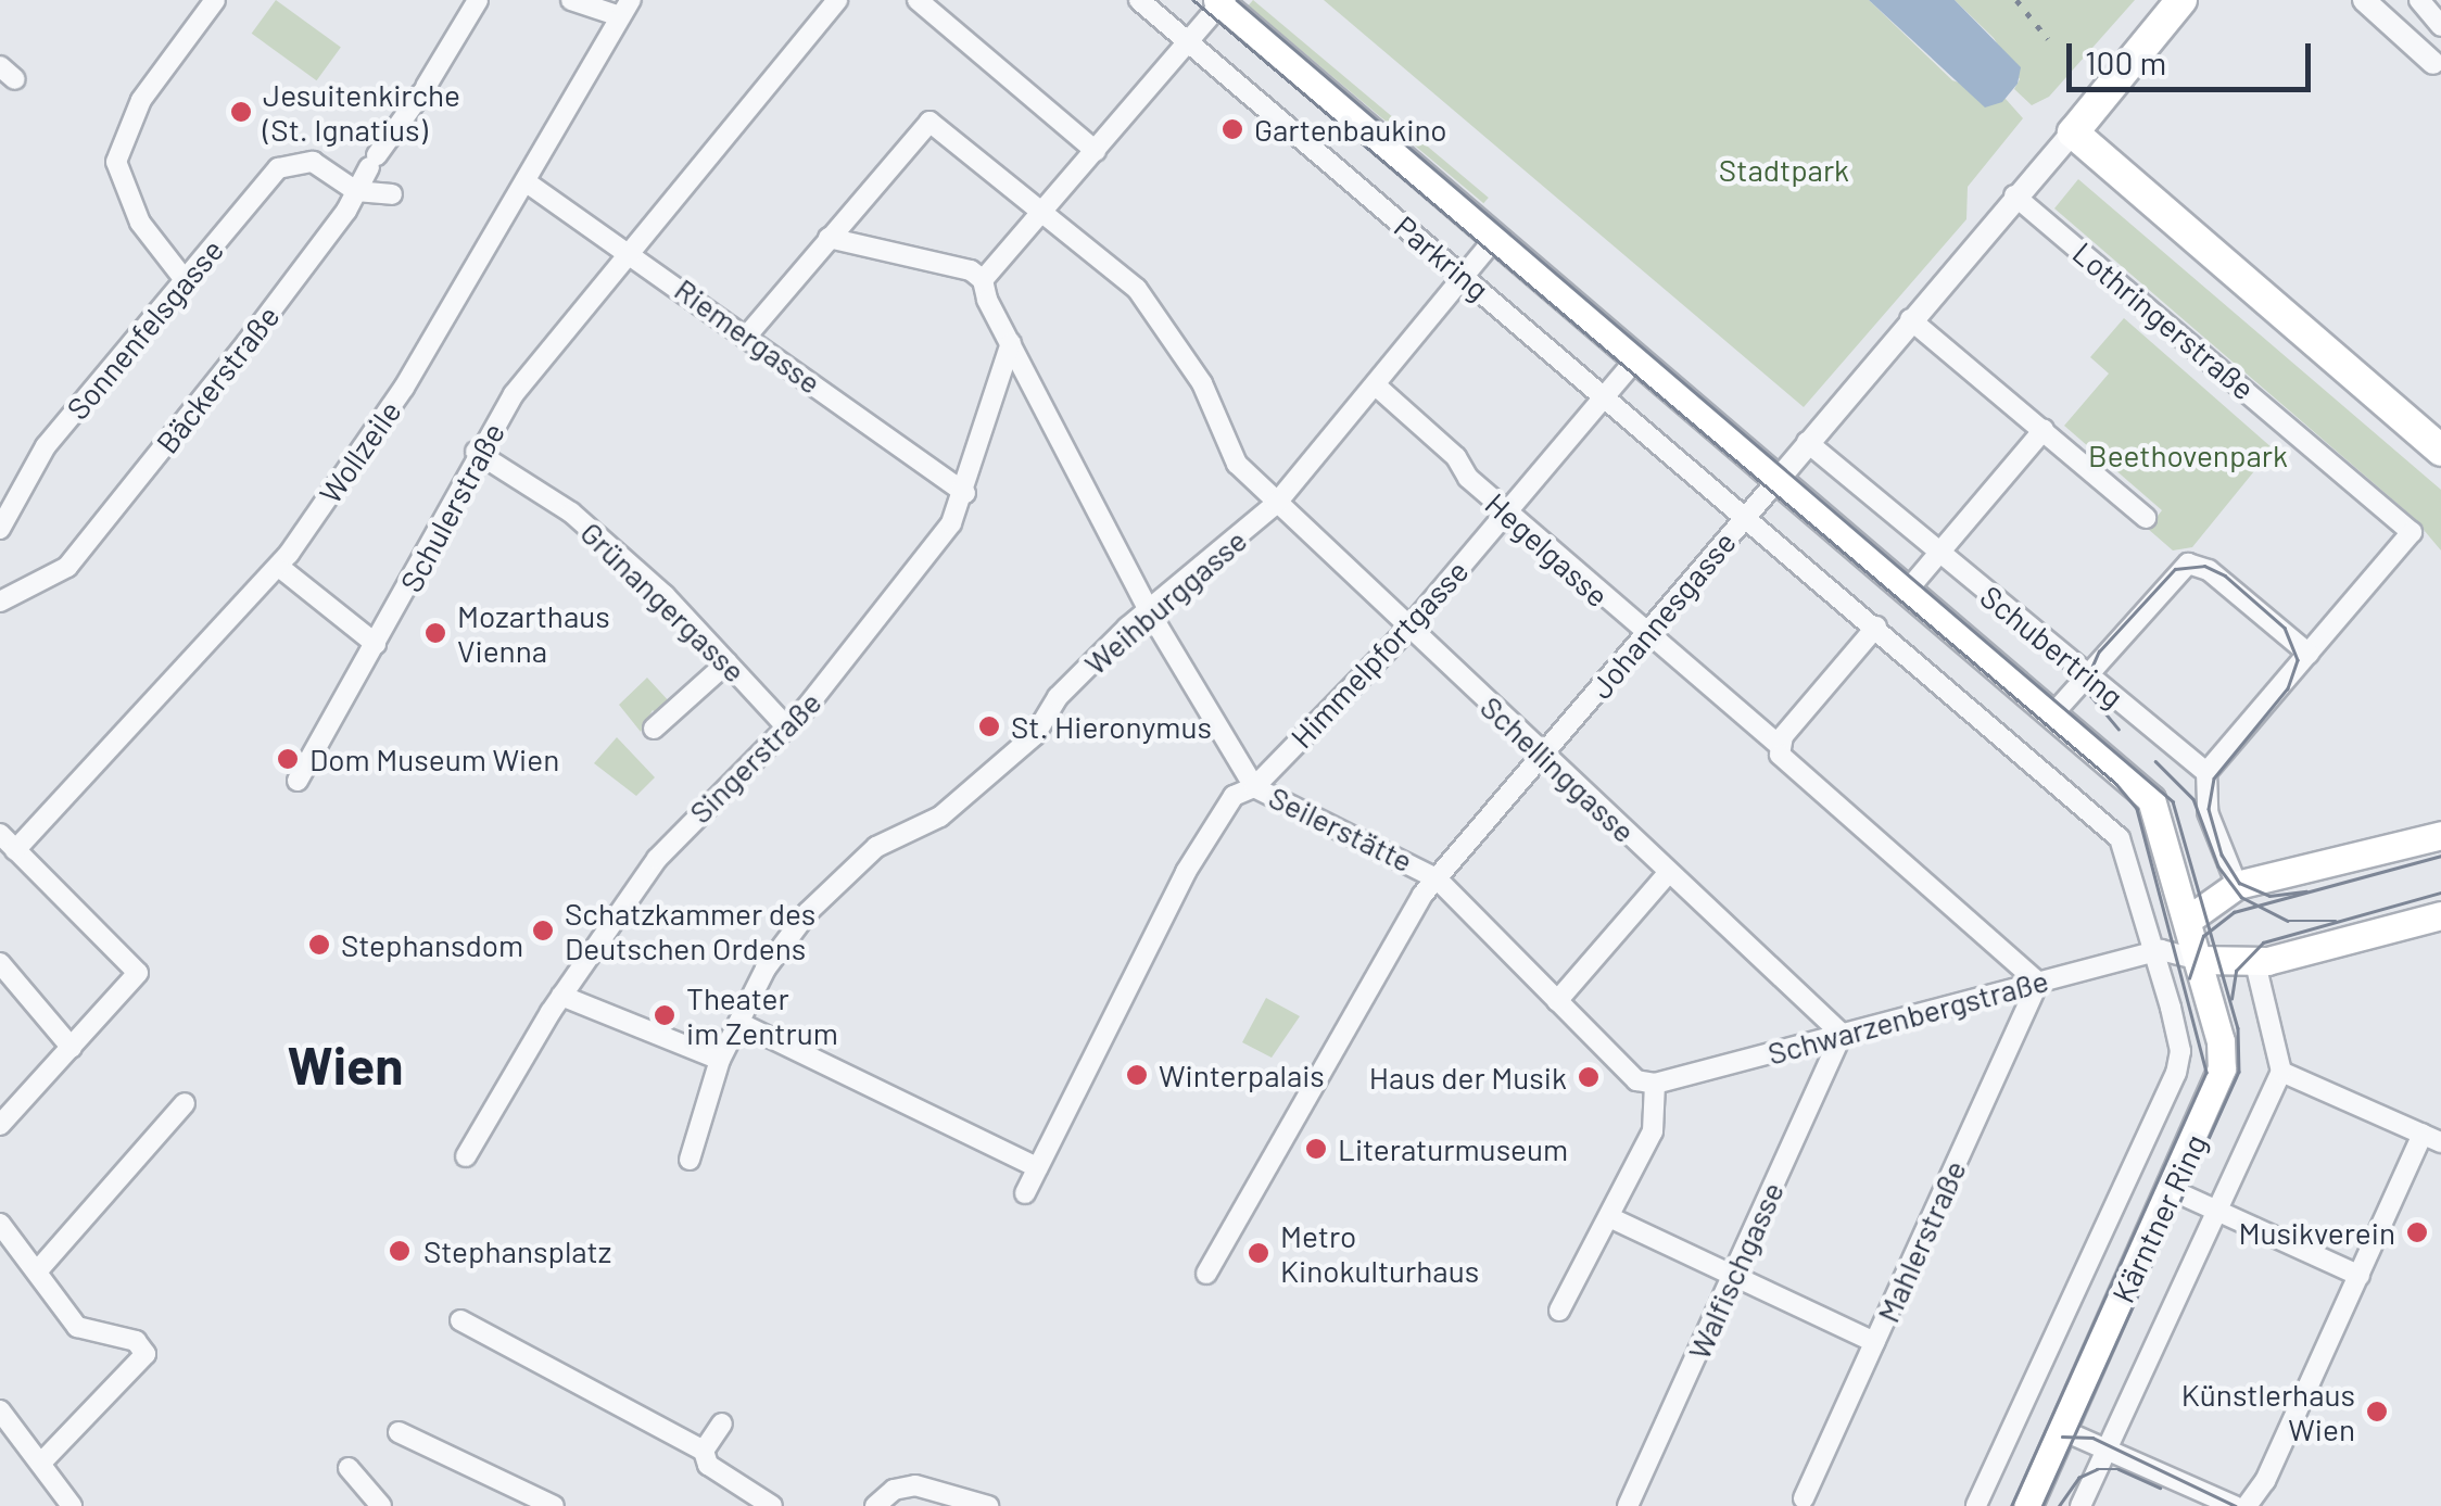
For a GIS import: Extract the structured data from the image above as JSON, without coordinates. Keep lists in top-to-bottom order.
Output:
{
  "streets": {
    "main road": [
      "Parkring",
      "Johannesgasse",
      "Schubertring",
      "Kärntner Ring"
    ],
    "street": [
      "Lothringerstraße",
      "Sonnenfelsgasse",
      "Riemergasse",
      "Bäckerstraße",
      "Wollzeile",
      "Schulerstraße",
      "Hegelgasse",
      "Grünangergasse",
      "Weihburggasse",
      "Himmelpfortgasse",
      "Singerstraße",
      "Schellinggasse",
      "Seilerstätte",
      "Schwarzenbergstraße",
      "Mahlerstraße",
      "Walfischgasse"
    ]
  },
  "crossings": [
    ["Parkring", "Weihburggasse"],
    ["Parkring", "Johannesgasse"],
    ["Parkring", "Schubertring"],
    ["Parkring", "Himmelpfortgasse"],
    ["Lothringerstraße", "Johannesgasse"],
    ["Sonnenfelsgasse", "Bäckerstraße"],
    ["Riemergasse", "Wollzeile"],
    ["Riemergasse", "Schulerstraße"],
    ["Riemergasse", "Singerstraße"],
    ["Schulerstraße", "Grünangergasse"],
    ["Hegelgasse", "Weihburggasse"],
    ["Hegelgasse", "Johannesgasse"],
    ["Hegelgasse", "Himmelpfortgasse"],
    ["Hegelgasse", "Schwarzenbergstraße"],
    ["Hegelgasse", "Mahlerstraße"],
    ["Grünangergasse", "Singerstraße"],
    ["Weihburggasse", "Schellinggasse"],
    ["Weihburggasse", "Seilerstätte"],
    ["Johannesgasse", "Schubertring"],
    ["Johannesgasse", "Schellinggasse"],
    ["Johannesgasse", "Seilerstätte"],
    ["Schubertring", "Kärntner Ring"],
    ["Himmelpfortgasse", "Schellinggasse"],
    ["Himmelpfortgasse", "Seilerstätte"],
    ["Singerstraße", "Seilerstätte"],
    ["Schellinggasse", "Schwarzenbergstraße"],
    ["Schellinggasse", "Walfischgasse"],
    ["Seilerstätte", "Schwarzenbergstraße"],
    ["Schwarzenbergstraße", "Kärntner Ring"],
    ["Schwarzenbergstraße", "Mahlerstraße"],
    ["Schwarzenbergstraße", "Walfischgasse"]
  ],
  "districts": ["Wien"],
  "parks": ["Stadtpark", "Beethovenpark"],
  "places": [
    "Jesuitenkirche (St. Ignatius)",
    "Gartenbaukino",
    "Mozarthaus Vienna",
    "St. Hieronymus",
    "Dom Museum Wien",
    "Schatzkammer des Deutschen Ordens",
    "Stephansdom",
    "Theater im Zentrum",
    "Winterpalais",
    "Haus der Musik",
    "Literaturmuseum",
    "Musikverein",
    "Stephansplatz",
    "Metro Kinokulturhaus",
    "Künstlerhaus Wien"
  ],
  "scale_bar": "100 m"
}
